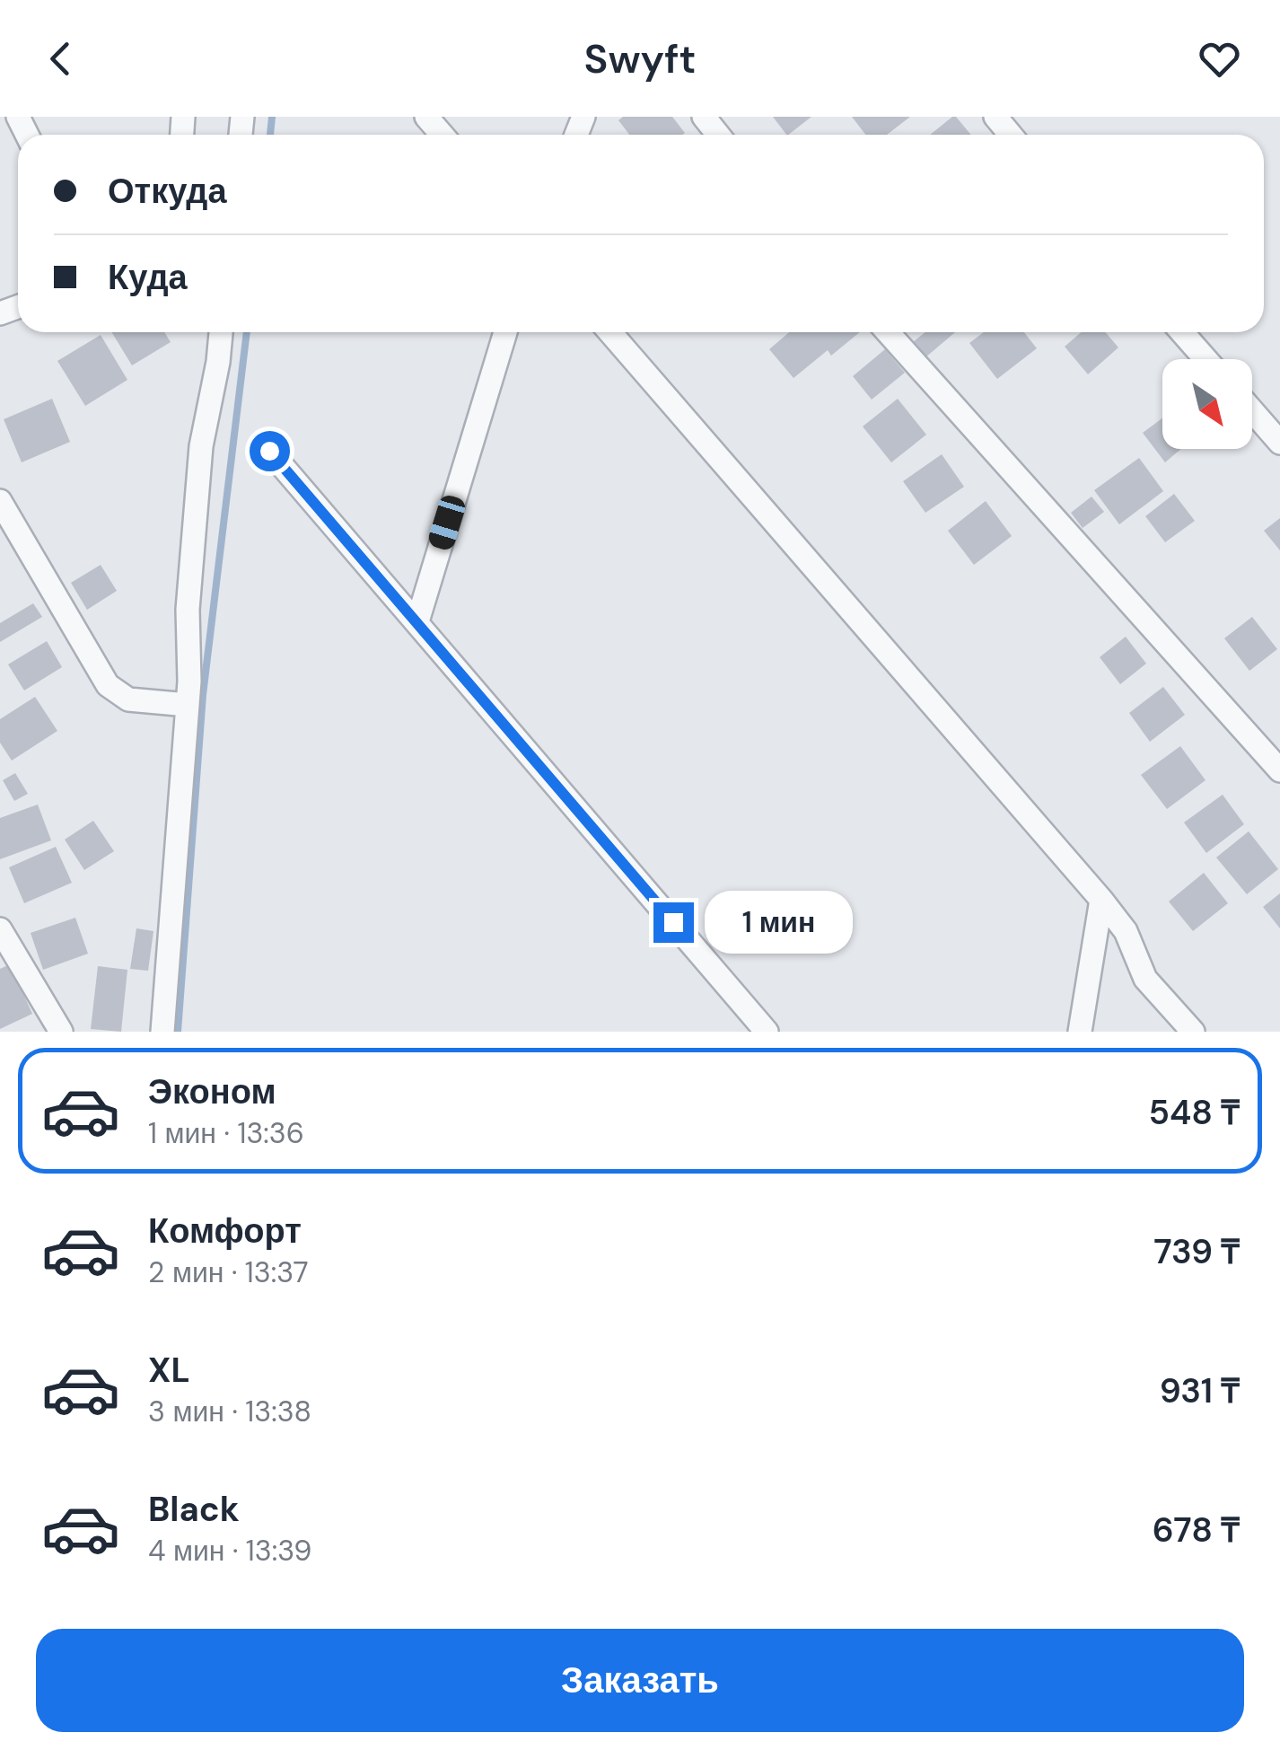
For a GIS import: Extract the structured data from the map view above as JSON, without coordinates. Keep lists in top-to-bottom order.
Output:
{
  "north": "bottom right",
  "page": {
    "header": "Swyft",
    "banner": ["Откуда", "Куда"],
    "bubble": "1 мин",
    "list": [
      {
        "name": "Эконом",
        "note": "1 мин · 13:36",
        "value": "548 ₸"
      },
      {
        "name": "Комфорт",
        "note": "2 мин · 13:37",
        "value": "739 ₸"
      },
      {
        "name": "XL",
        "note": "3 мин · 13:38",
        "value": "931 ₸"
      },
      {
        "name": "Black",
        "note": "4 мин · 13:39",
        "value": "678 ₸"
      }
    ],
    "buttons": "Заказать"
  }
}
